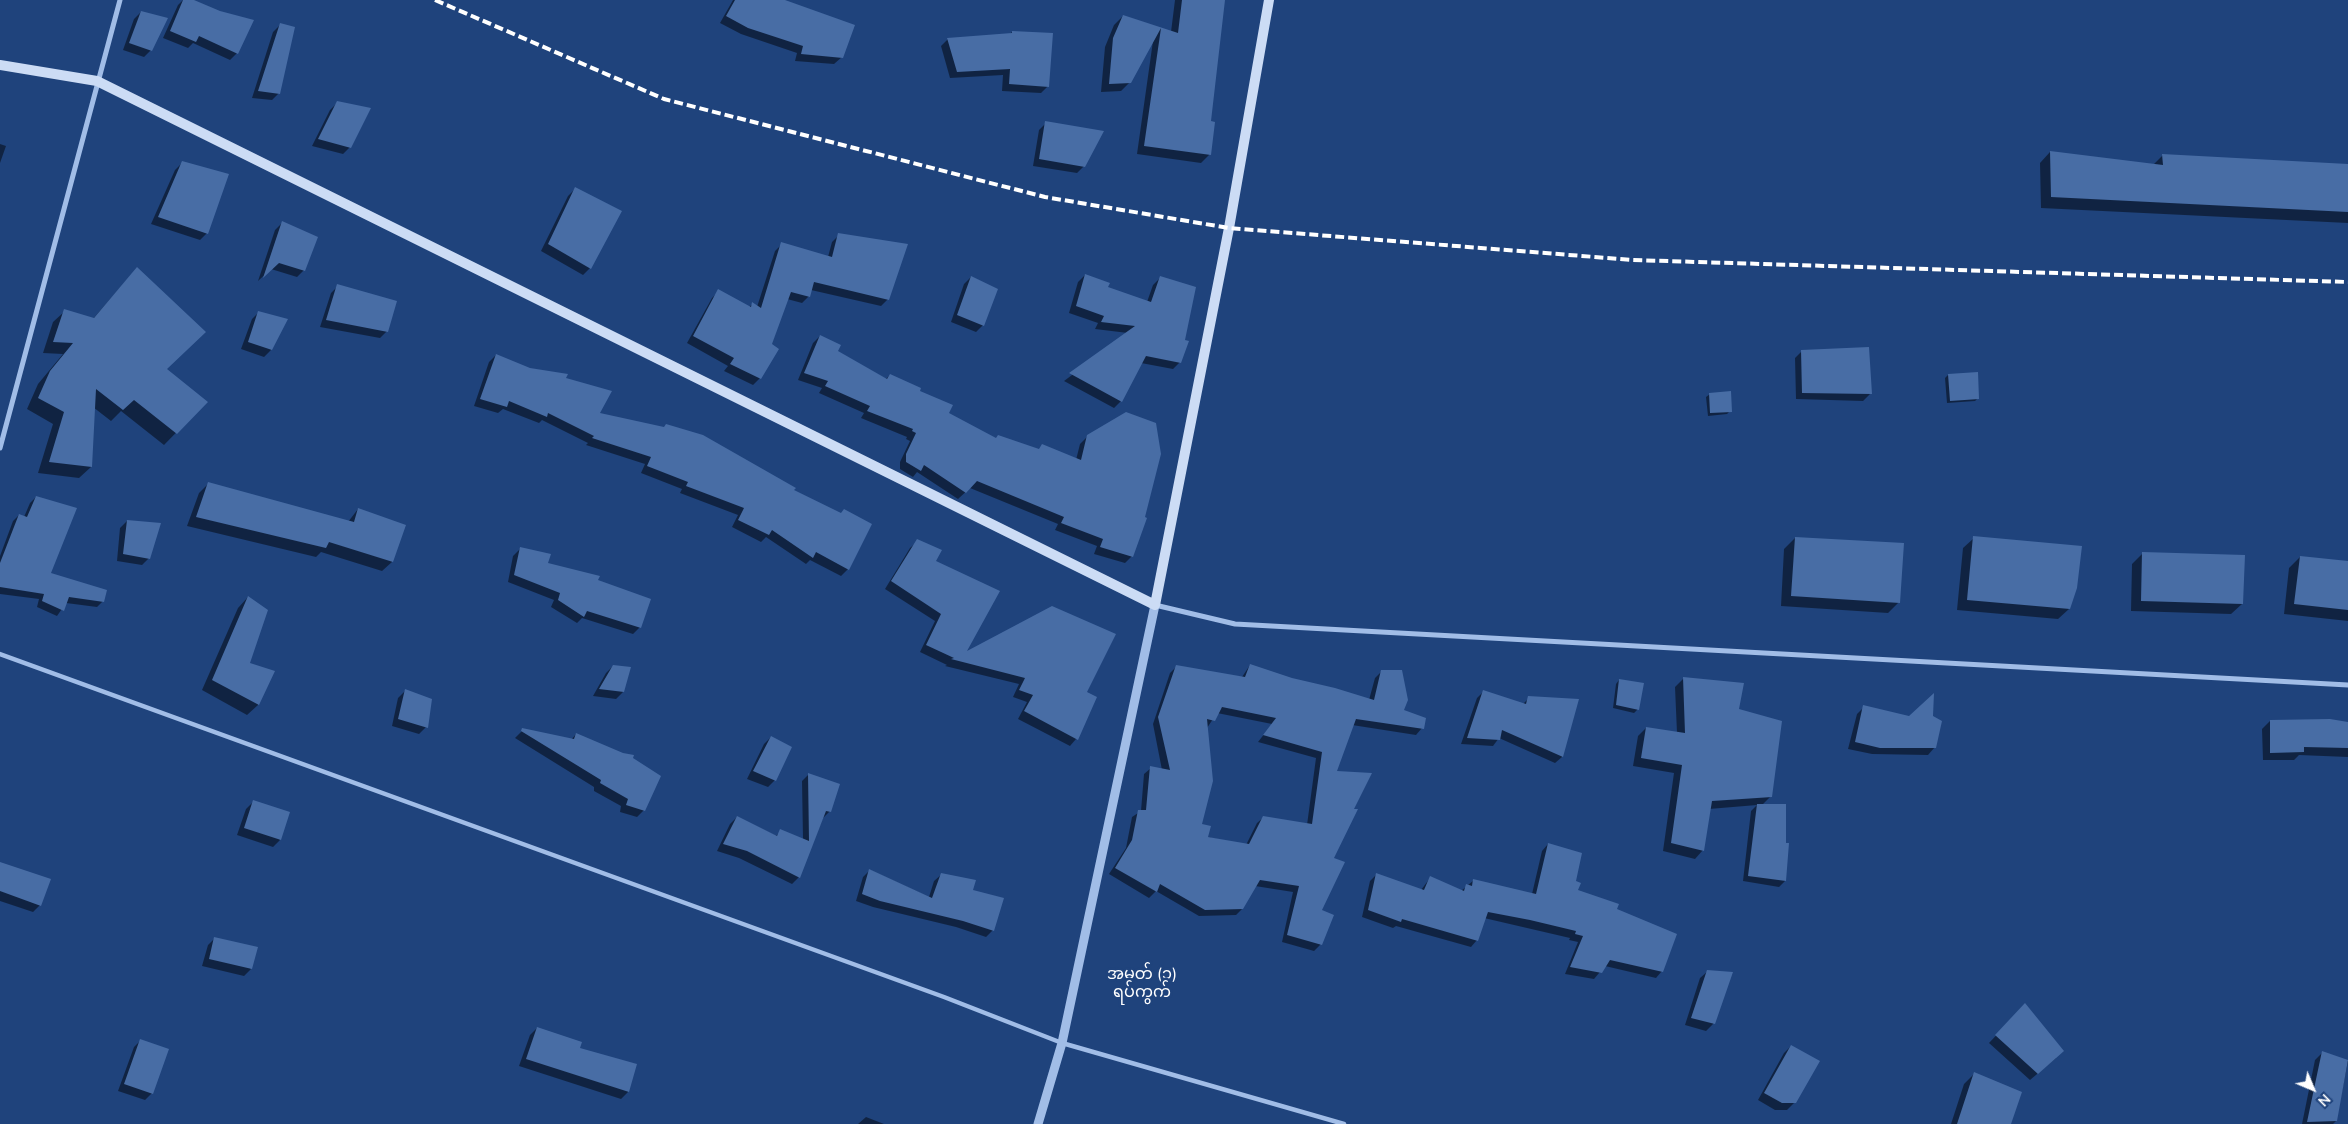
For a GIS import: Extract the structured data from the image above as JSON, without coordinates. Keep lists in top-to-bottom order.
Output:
{
  "districts": ["အမှတ် (၁) ရပ်ကွက်"],
  "north": "bottom right"
}
